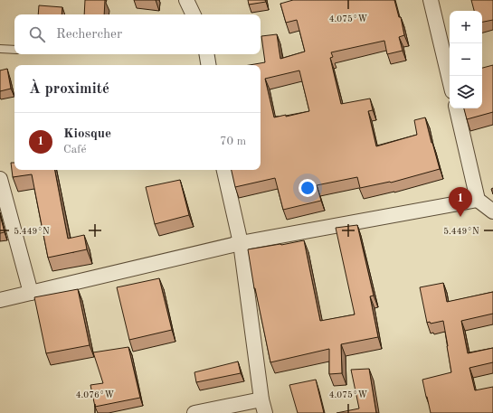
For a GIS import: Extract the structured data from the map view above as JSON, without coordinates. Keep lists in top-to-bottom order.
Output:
{
  "page": {
    "map_buttons": ["+", "−"],
    "search": "Rechercher",
    "heading": "À proximité",
    "list": [
      {
        "mark": "1",
        "name": "Kiosque",
        "note": "Café",
        "value": "70 m"
      }
    ],
    "pins": "1"
  },
  "coordinates": ["4.075°W", "5.449°N", "4.076°W"]
}
